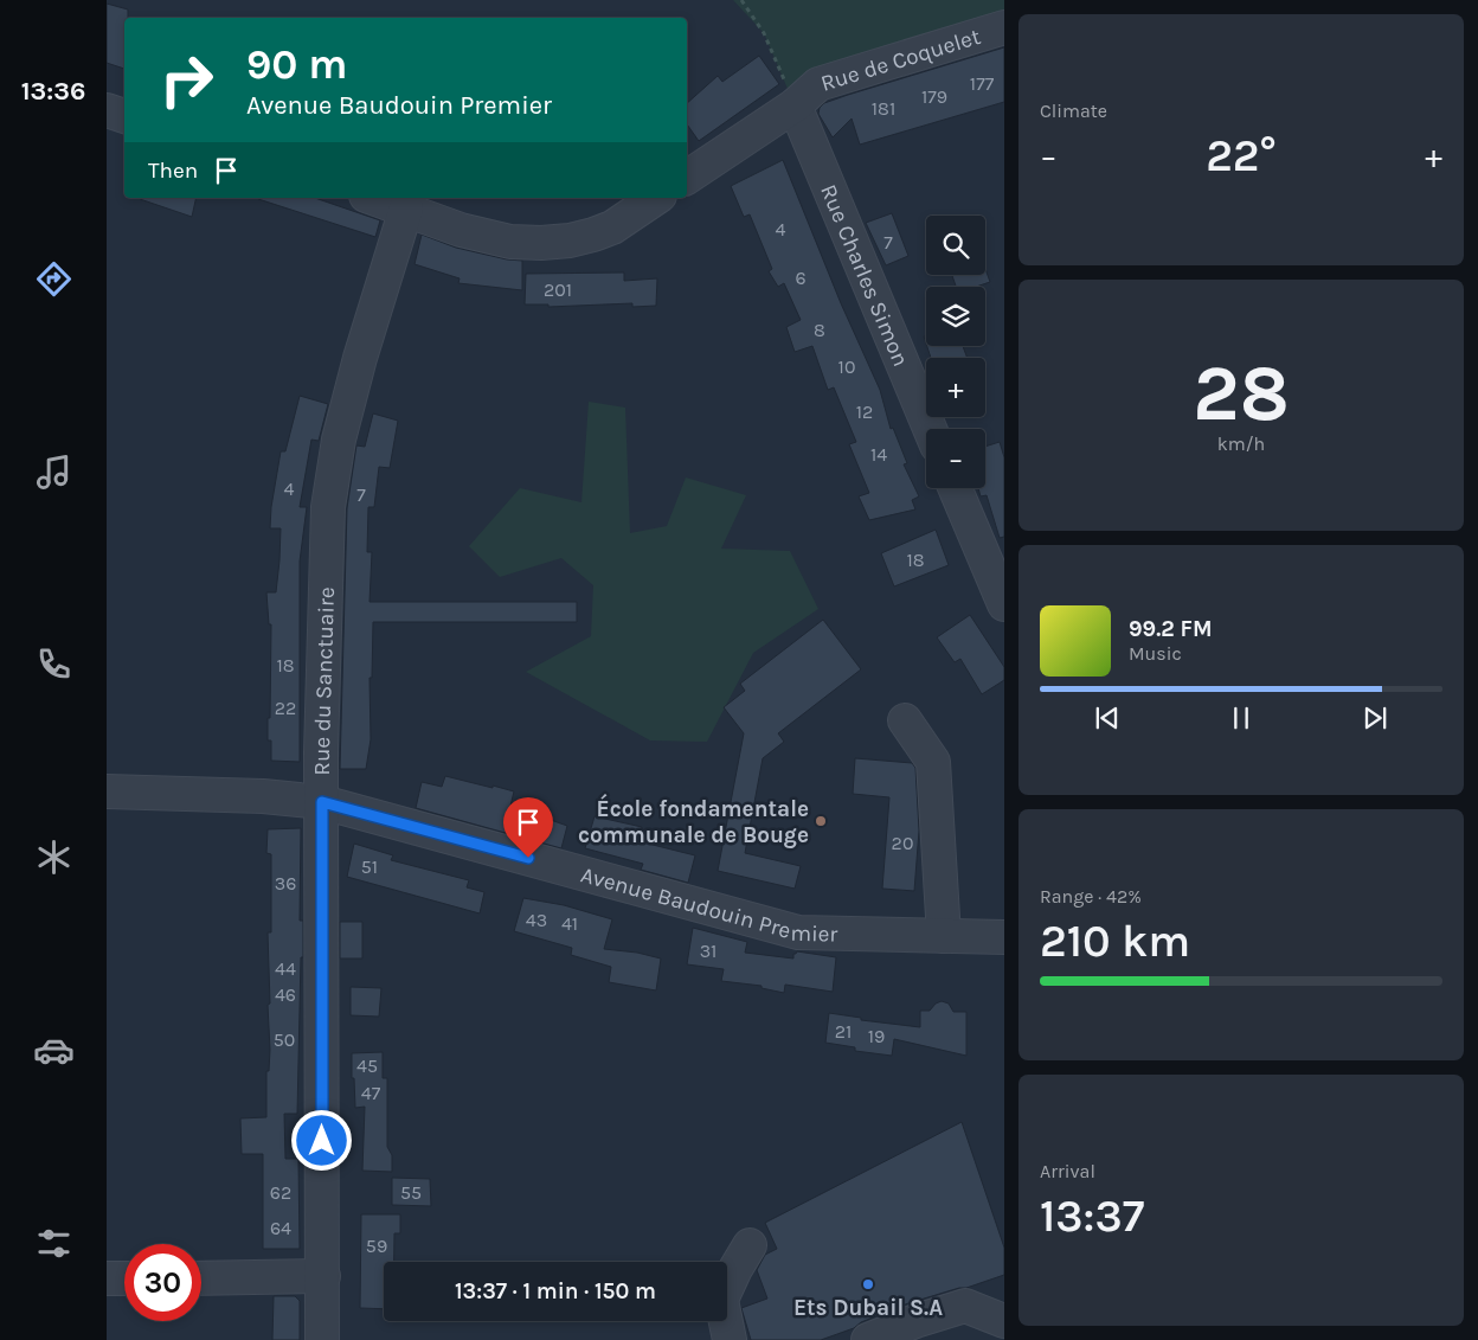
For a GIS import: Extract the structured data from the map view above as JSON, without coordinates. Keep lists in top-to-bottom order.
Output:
{
  "streets": {
    "street": [
      "Rue de Coquelet",
      "Rue Charles Simon",
      "Rue du Sanctuaire",
      "Avenue Baudouin Premier"
    ]
  },
  "crossings": [
    ["Rue de Coquelet", "Rue Charles Simon"],
    ["Rue du Sanctuaire", "Avenue Baudouin Premier"]
  ],
  "places": ["École fondamentale communale de Bouge", "Ets Dubail S.A"],
  "house_numbers": [
    "177",
    "179",
    "181",
    "4",
    "7",
    "6",
    "201",
    "8",
    "10",
    "12",
    "14",
    "4",
    "7",
    "18",
    "18",
    "22",
    "20",
    "51",
    "36",
    "43",
    "41",
    "31",
    "44",
    "46",
    "21",
    "19",
    "50",
    "45",
    "47",
    "62",
    "55",
    "64",
    "59"
  ],
  "page": {
    "tabs": "13:36",
    "tile": [
      "Climate",
      ["28", "km/h"],
      ["Range · 42%", "210 km"],
      ["Arrival", "13:37"]
    ],
    "turn": ["90 m", "Avenue Baudouin Premier"],
    "heat": ["−", "22°", "+"],
    "then": "Then",
    "map_buttons": ["+", "−"],
    "song": ["99.2 FM", "Music"],
    "limit": "30",
    "trip": "13:37 · 1 min · 150 m"
  }
}
